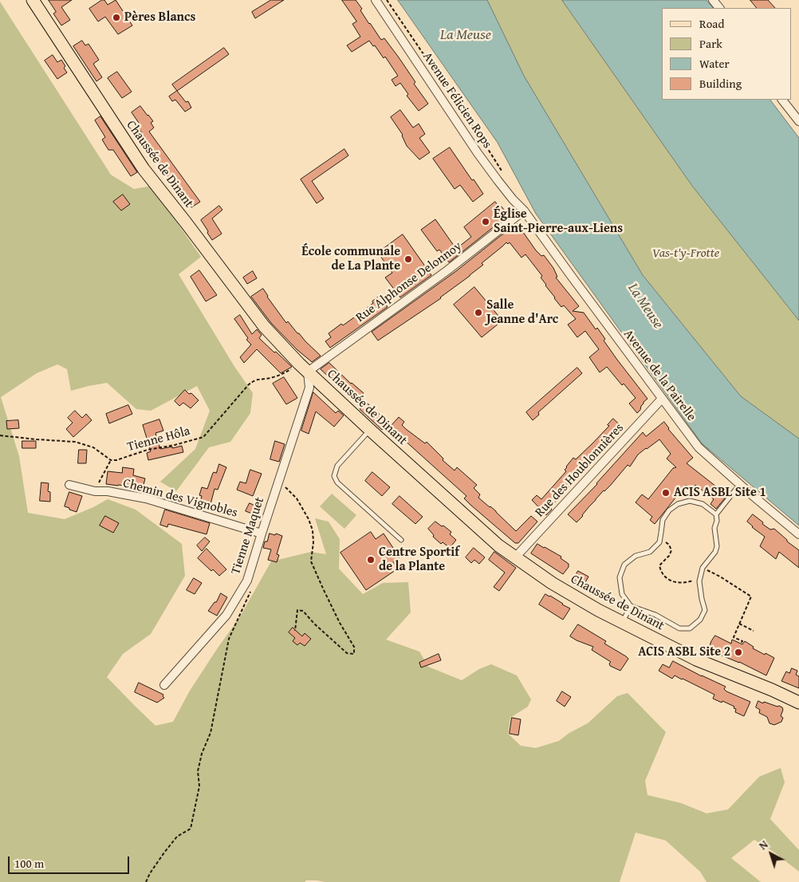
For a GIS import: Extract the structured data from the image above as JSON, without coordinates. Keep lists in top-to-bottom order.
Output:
{
  "streets": {
    "main road": ["Chaussée de Dinant"],
    "street": [
      "Avenue Félicien Rops",
      "Rue Alphonse Delonnoy",
      "Avenue de la Pairelle",
      "Rue des Houblonnières",
      "Chemin des Vignobles",
      "Tienne Maquet"
    ],
    "path": ["Tienne Hôla"]
  },
  "crossings": [
    ["Avenue Félicien Rops", "Rue Alphonse Delonnoy"],
    ["Avenue Félicien Rops", "Avenue de la Pairelle"],
    ["Chaussée de Dinant", "Rue Alphonse Delonnoy"],
    ["Chaussée de Dinant", "Tienne Hôla"],
    ["Chaussée de Dinant", "Rue des Houblonnières"],
    ["Chaussée de Dinant", "Tienne Maquet"],
    ["Rue Alphonse Delonnoy", "Avenue de la Pairelle"],
    ["Rue Alphonse Delonnoy", "Tienne Hôla"],
    ["Rue Alphonse Delonnoy", "Tienne Maquet"],
    ["Avenue de la Pairelle", "Rue des Houblonnières"],
    ["Tienne Hôla", "Tienne Maquet"],
    ["Chemin des Vignobles", "Tienne Maquet"]
  ],
  "water": ["La Meuse"],
  "parks": ["Vas-t'y-Frotte"],
  "places": [
    "Pères Blancs",
    "Église Saint-Pierre-aux-Liens",
    "École communale de La Plante",
    "Salle Jeanne d'Arc",
    "ACIS ASBL Site 1",
    "Centre Sportif de la Plante",
    "ACIS ASBL Site 2"
  ],
  "legend": [
    "Road",
    "Park",
    "Water",
    "Building"
  ],
  "scale_bar": "100 m",
  "north": "top left"
}
